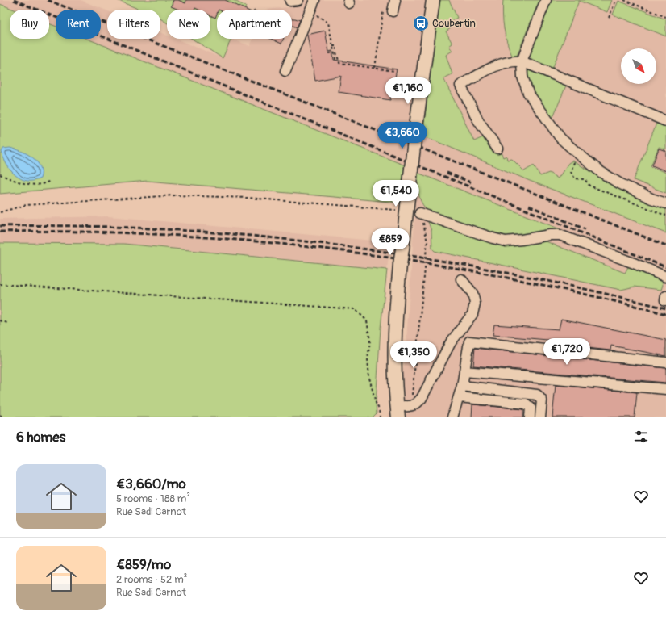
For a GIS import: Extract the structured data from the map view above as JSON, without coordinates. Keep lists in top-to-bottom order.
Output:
{
  "places": {
    "bus stop": ["Coubertin"]
  },
  "north": "bottom right",
  "page": {
    "chip": [
      "Buy",
      "Rent",
      "Filters",
      "New",
      "Apartment"
    ],
    "price": [
      "€1,160",
      "€3,660",
      "€1,540",
      "€859",
      "€1,720",
      "€1,350"
    ],
    "heading": "6 homes",
    "list": [
      {
        "name": "€3,660/mo",
        "note": "5 rooms · 188 m² · Rue Sadi Carnot"
      },
      {
        "name": "€859/mo",
        "note": "2 rooms · 52 m² · Rue Sadi Carnot"
      }
    ]
  }
}
